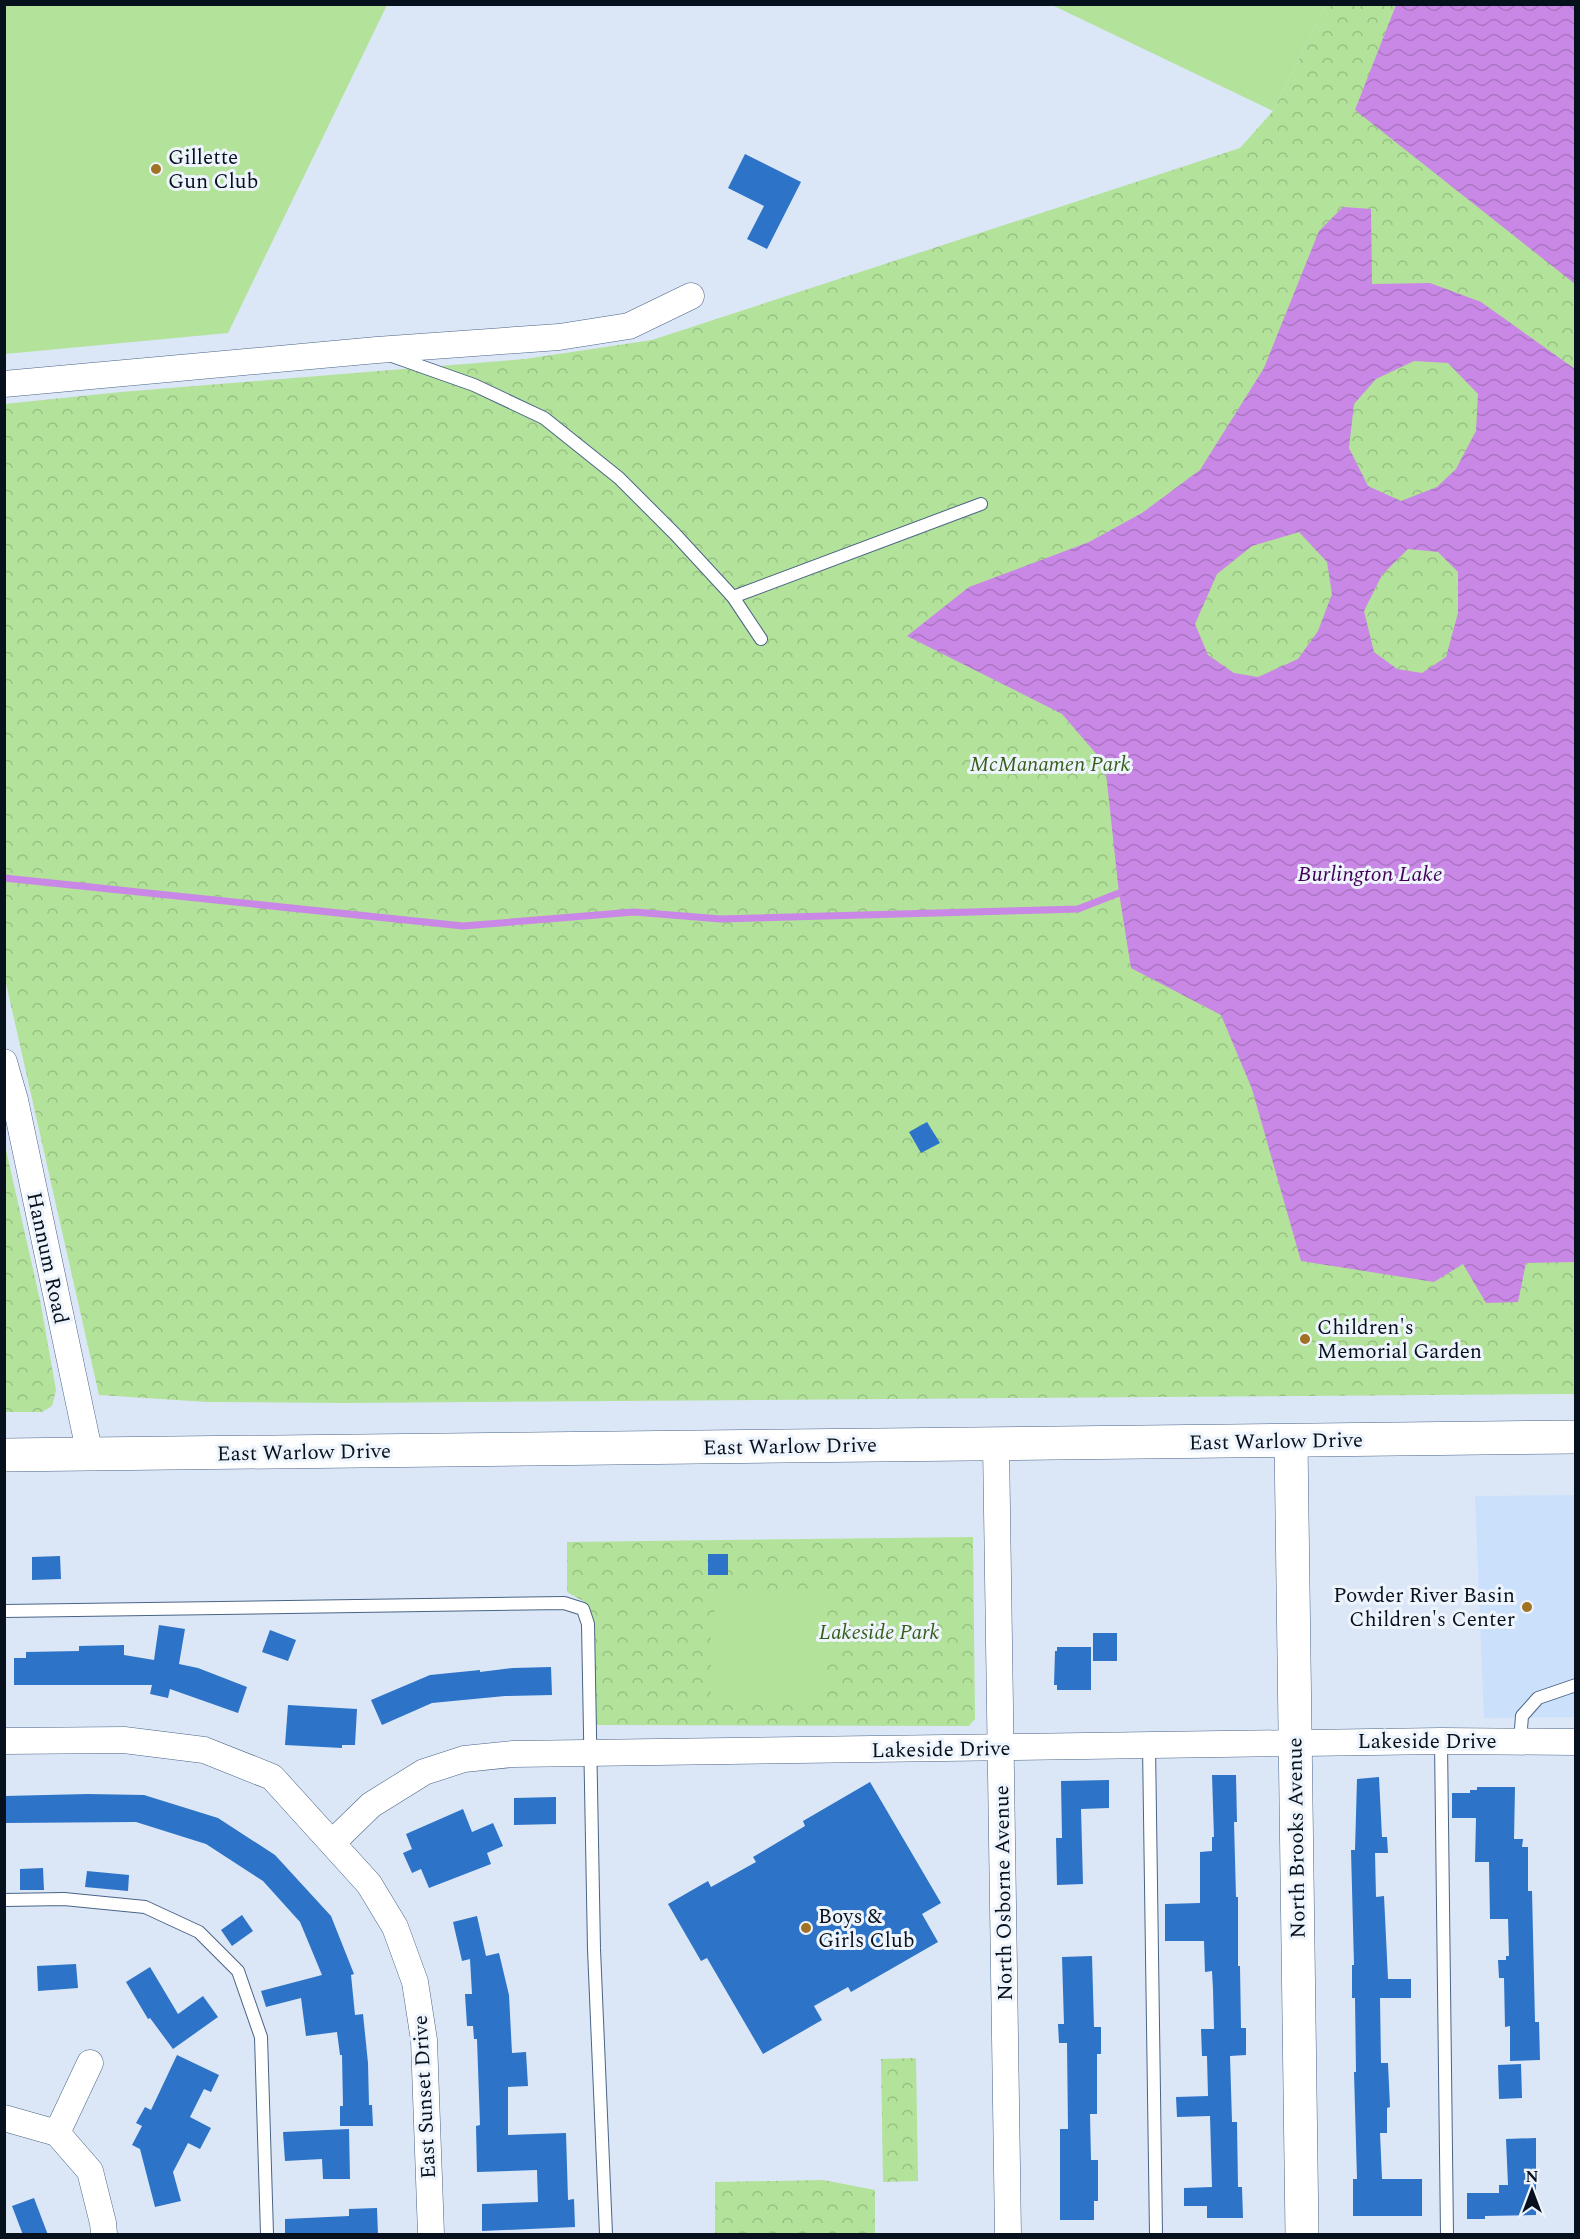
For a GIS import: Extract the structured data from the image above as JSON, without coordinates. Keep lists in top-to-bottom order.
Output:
{
  "streets": {
    "street": [
      "Hannum Road",
      "East Warlow Drive",
      "Lakeside Drive",
      "North Brooks Avenue",
      "North Osborne Avenue",
      "East Sunset Drive"
    ]
  },
  "crossings": [
    ["Hannum Road", "East Warlow Drive"],
    ["East Warlow Drive", "North Brooks Avenue"],
    ["East Warlow Drive", "North Osborne Avenue"],
    ["Lakeside Drive", "North Brooks Avenue"],
    ["Lakeside Drive", "North Osborne Avenue"],
    ["Lakeside Drive", "East Sunset Drive"]
  ],
  "water": ["Burlington Lake"],
  "parks": ["McManamen Park", "Lakeside Park"],
  "places": [
    "Gillette Gun Club",
    "Children's Memorial Garden",
    "Powder River Basin Children's Center",
    "Boys & Girls Club"
  ],
  "north": "top"
}
